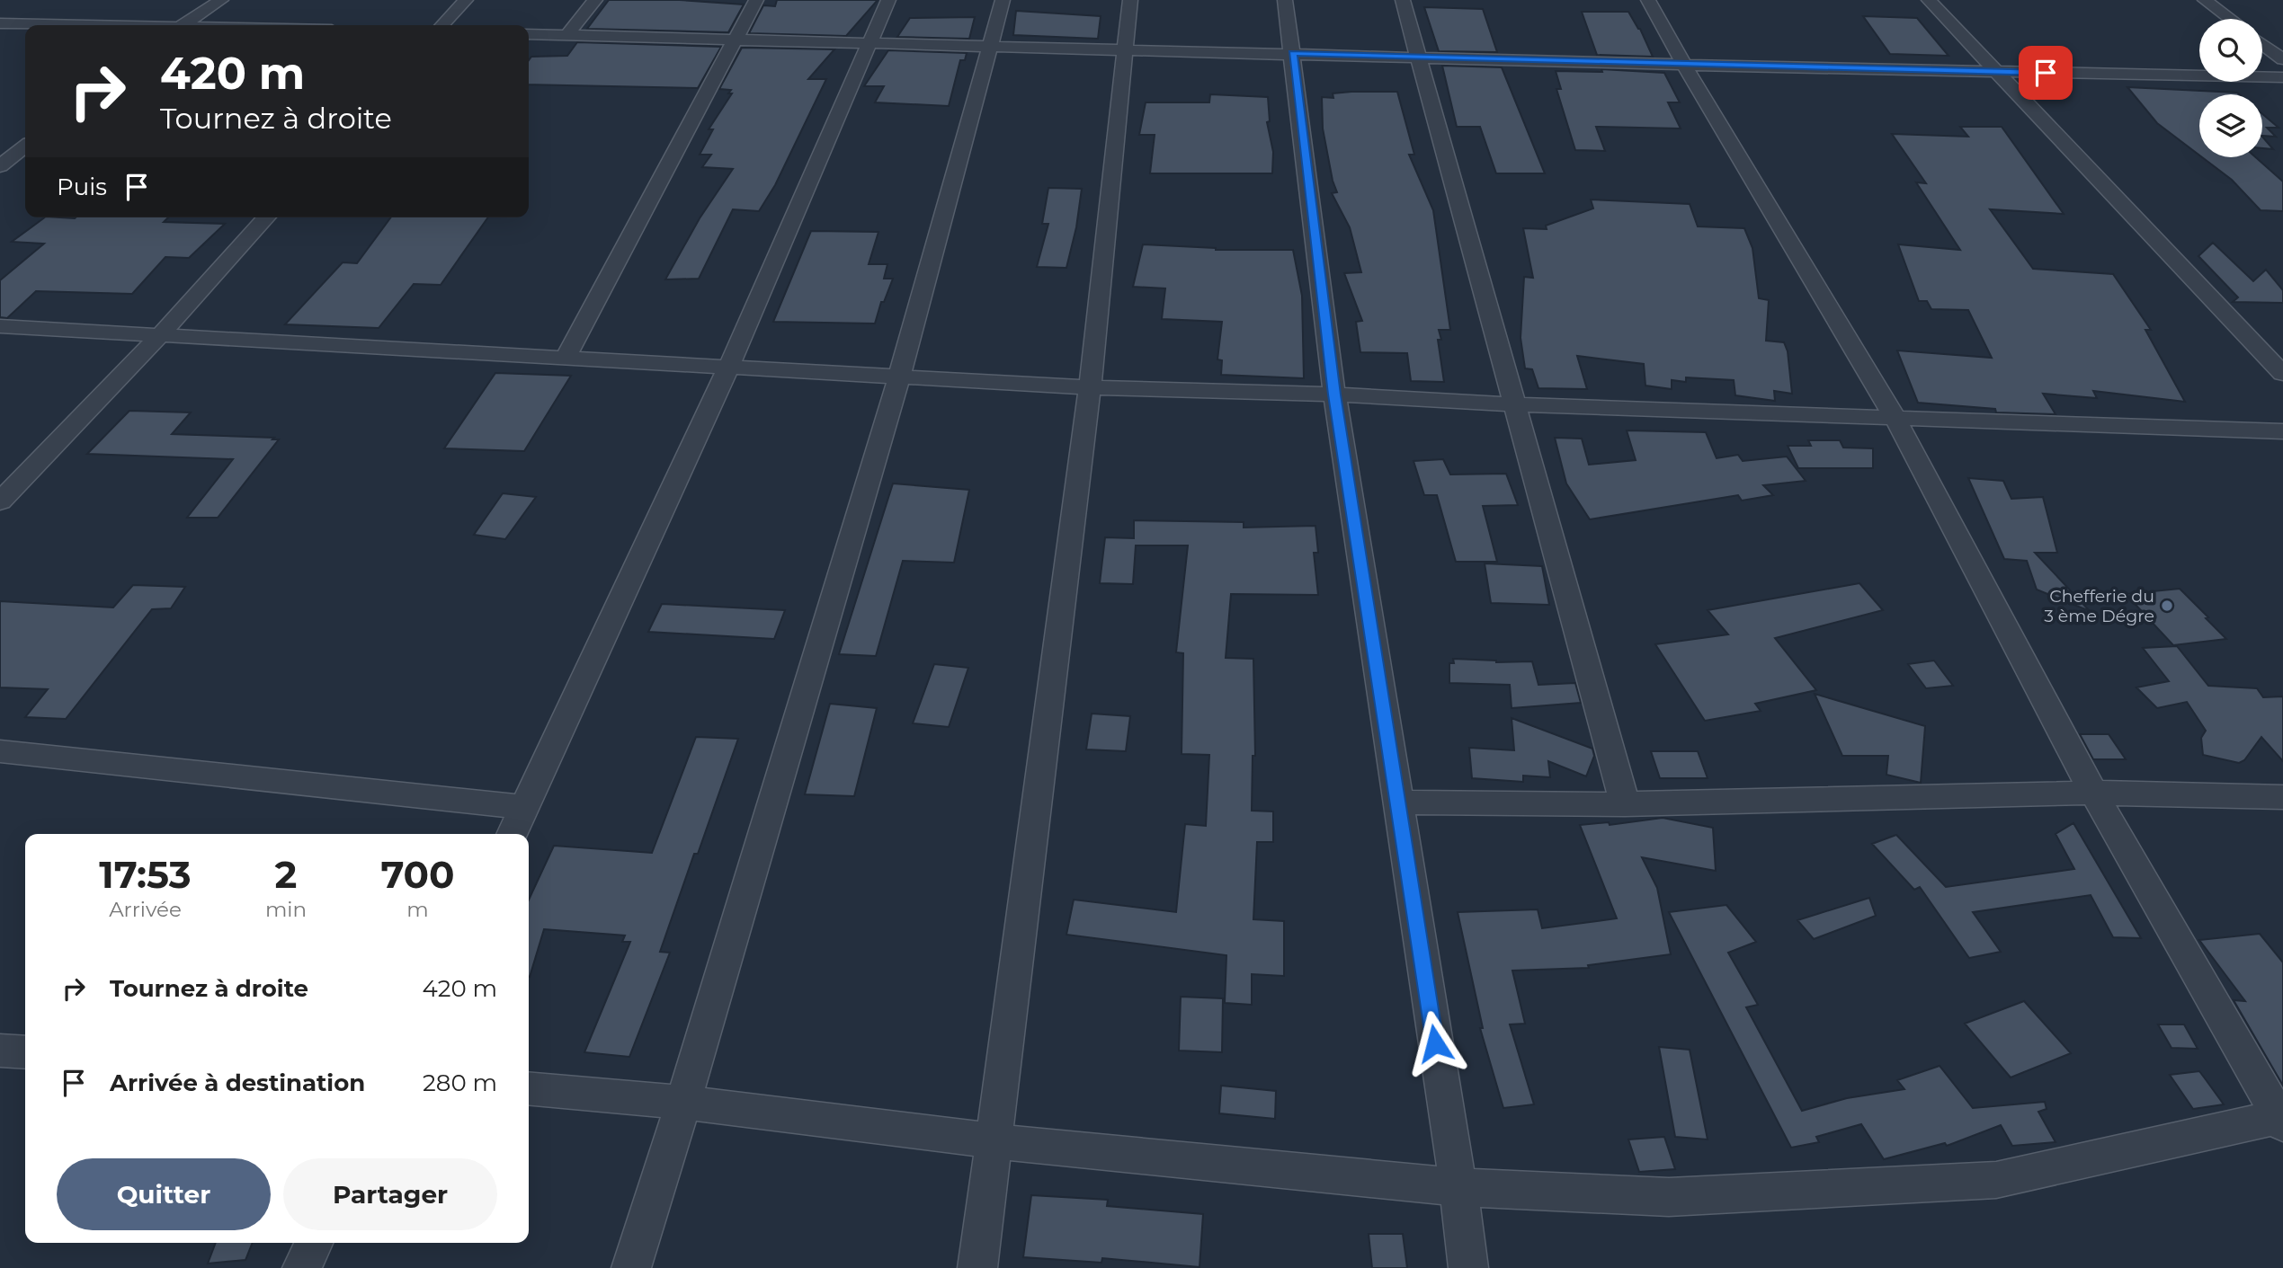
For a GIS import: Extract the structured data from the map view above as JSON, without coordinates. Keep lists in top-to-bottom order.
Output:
{
  "places": ["Chefferie du 3 ème Dégre"],
  "page": {
    "turn": ["420 m", "Tournez à droite"],
    "then": "Puis",
    "eta": [
      "17:53",
      "Arrivée",
      "2",
      "min",
      "700",
      "m"
    ],
    "list": [
      {
        "name": "Tournez à droite",
        "value": "420 m"
      },
      {
        "name": "Arrivée à destination",
        "value": "280 m"
      }
    ],
    "buttons": ["Quitter", "Partager"]
  }
}
